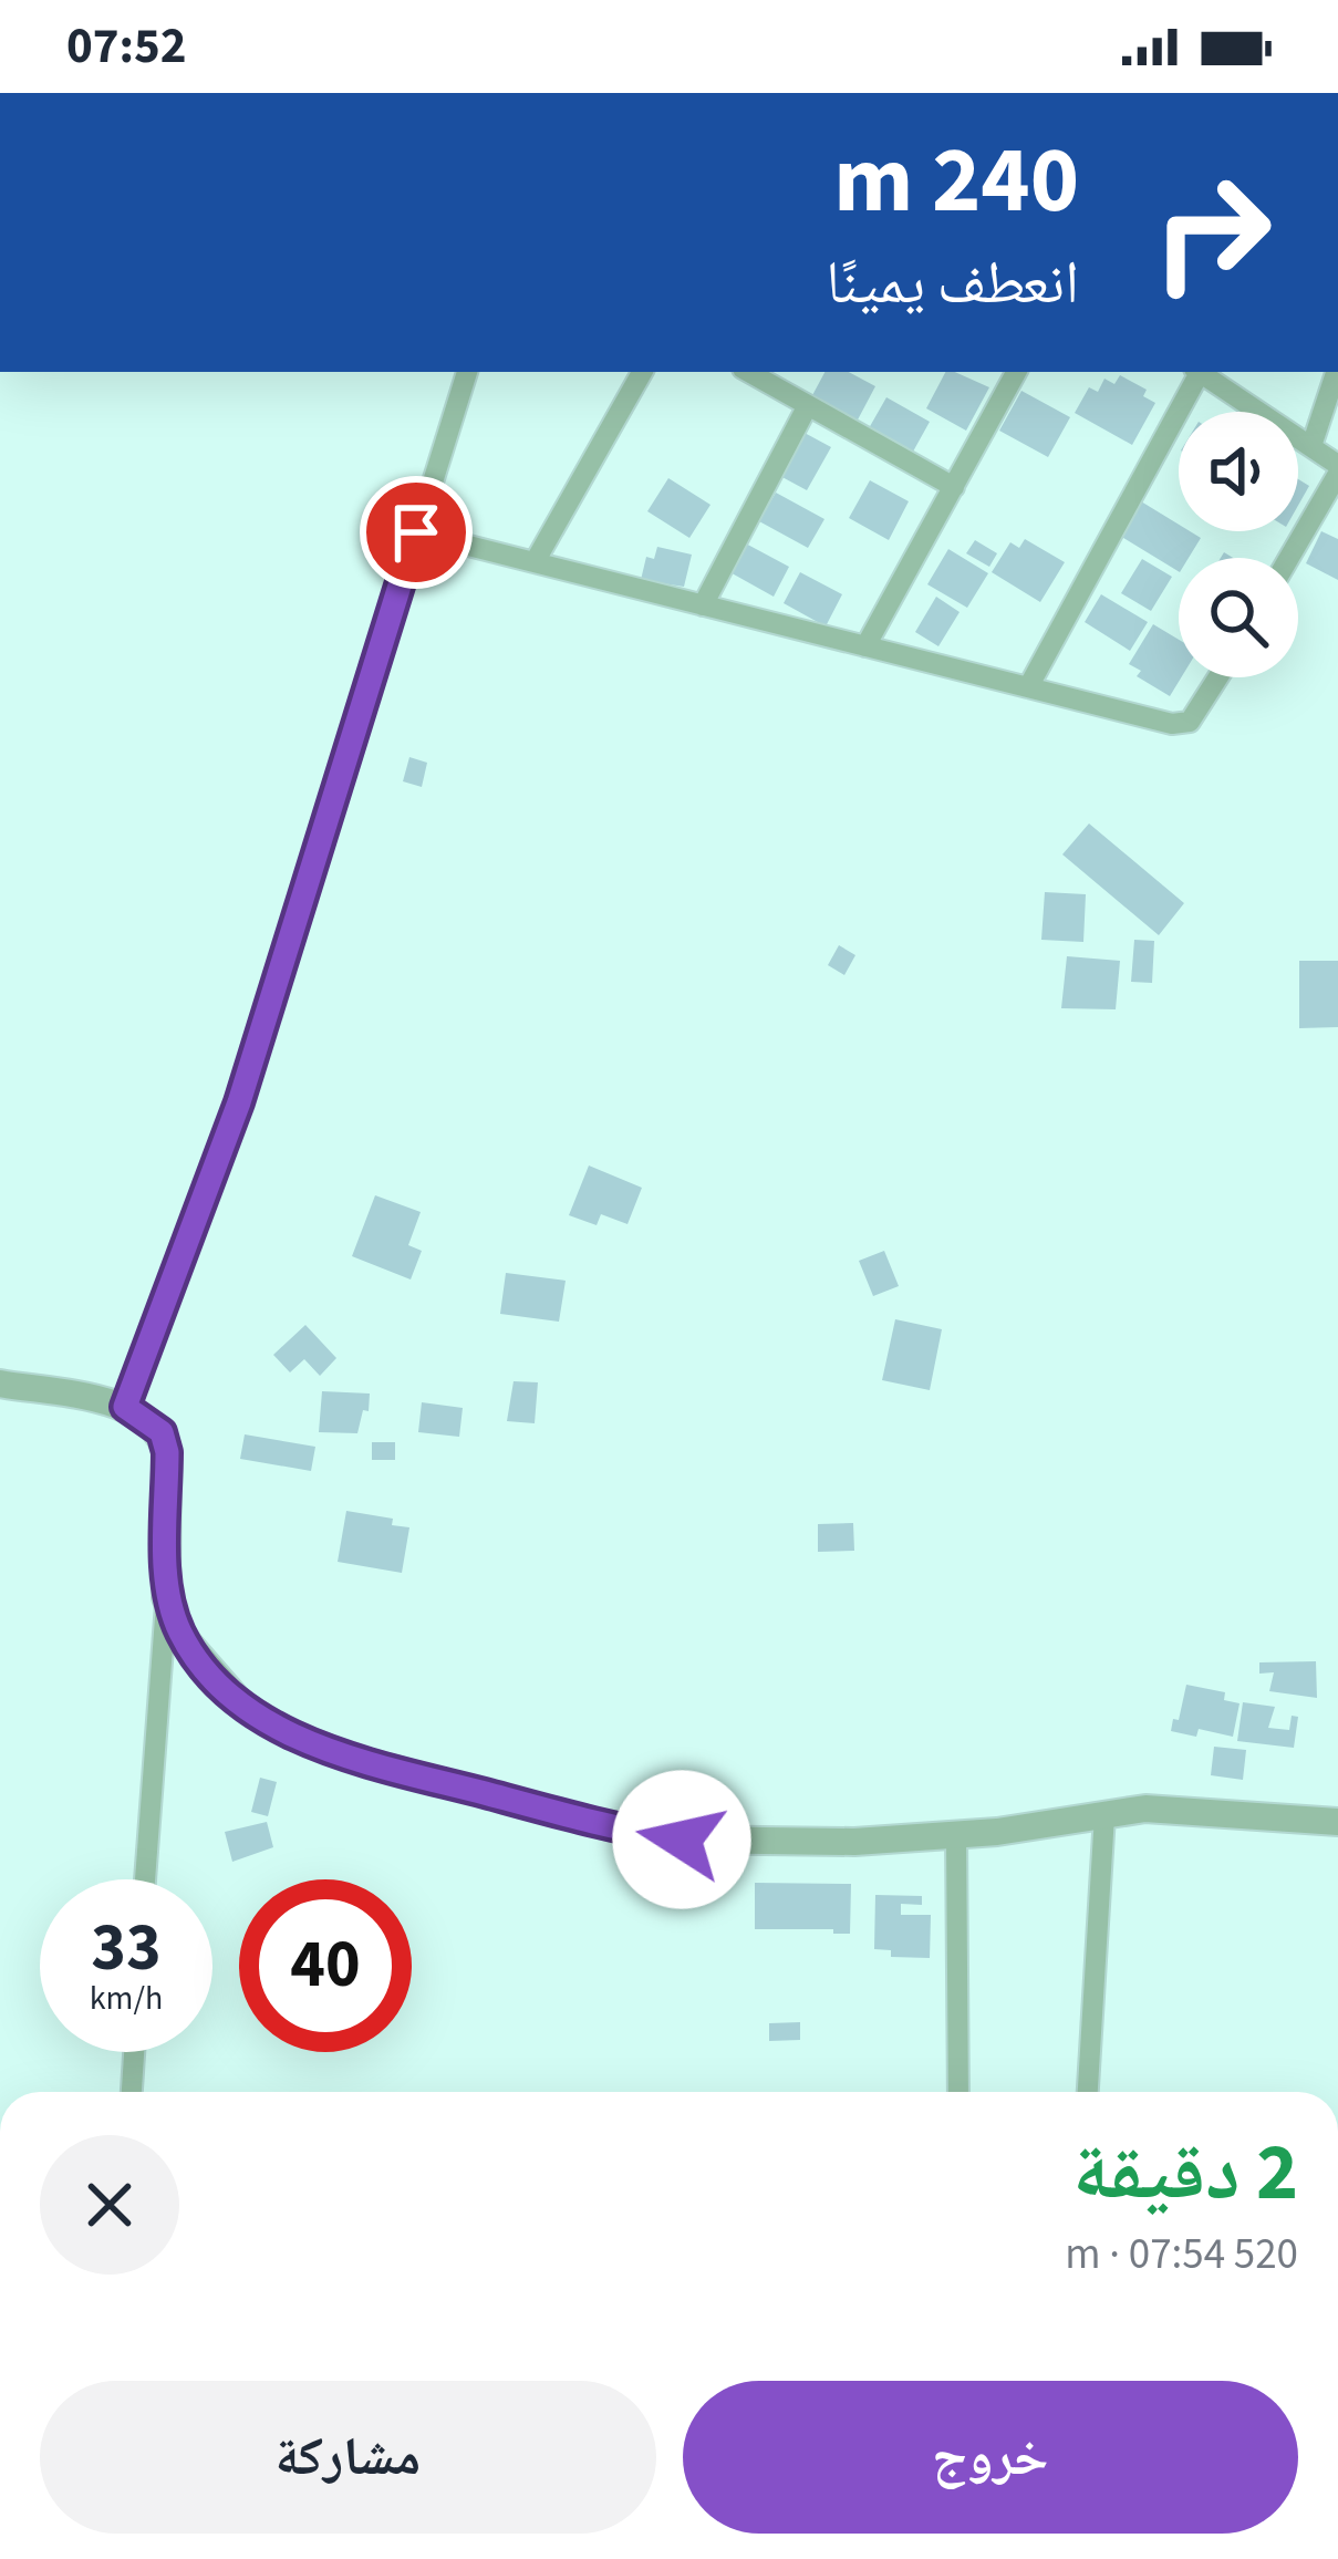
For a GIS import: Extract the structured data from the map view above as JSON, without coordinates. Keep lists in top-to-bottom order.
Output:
{
  "page": {
    "status": "07:52",
    "turn": ["240 m", "انعطف يمينًا"],
    "speed": "33 km/h",
    "limit": "40",
    "heading": ["2 دقيقة", "520 m · 07:54"],
    "buttons": ["خروج", "مشاركة"]
  }
}
